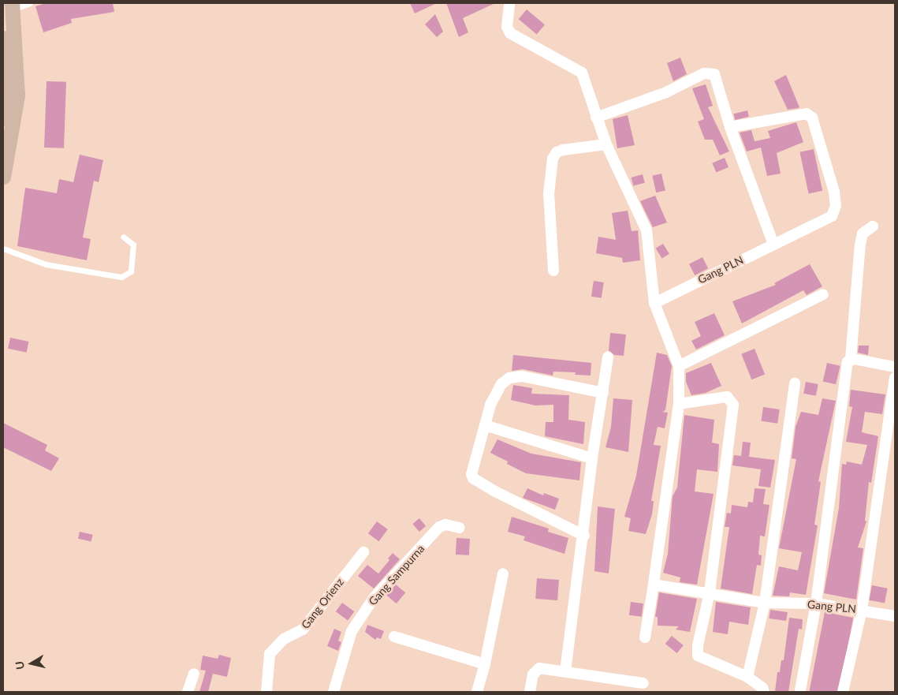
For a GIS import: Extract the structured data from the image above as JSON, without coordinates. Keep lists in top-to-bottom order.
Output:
{
  "streets": {
    "street": ["Gang PLN", "Gang Sampurna", "Gang Orienz"]
  },
  "north": "left"
}
